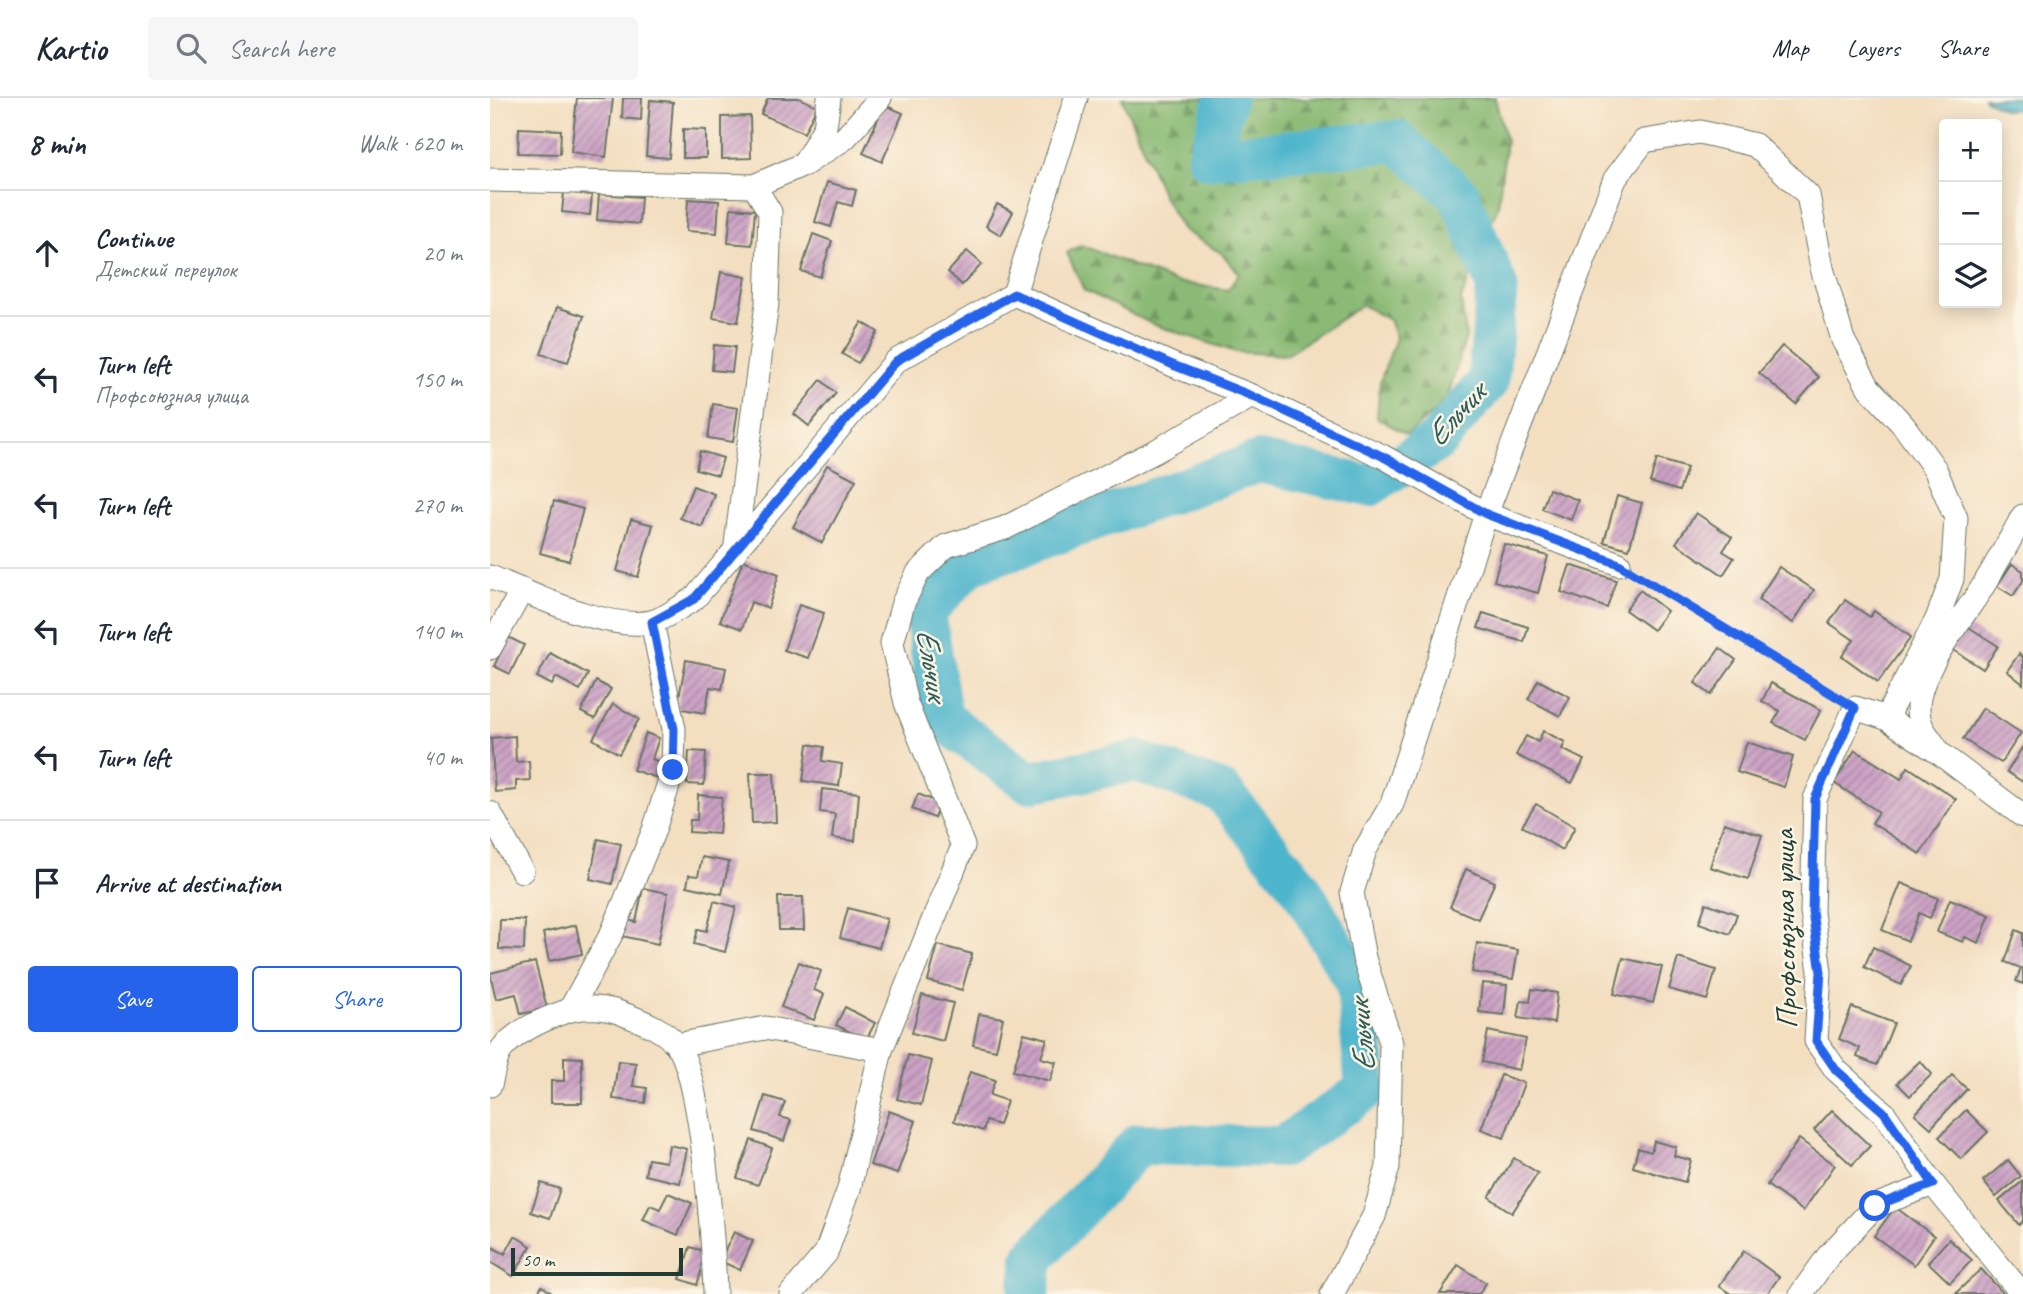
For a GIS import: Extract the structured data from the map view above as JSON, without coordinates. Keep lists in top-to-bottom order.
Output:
{
  "streets": {
    "street": ["Профсоюзная улица"]
  },
  "water": ["Ельчик"],
  "scale_bar": "50 m",
  "page": {
    "header": "Kartio",
    "search": "Search here",
    "nav": ["Map", "Layers", "Share"],
    "heading": ["8 min", "Walk · 620 m"],
    "map_buttons": ["+", "−"],
    "list": [
      ["Continue", "Детский переулок", "20 m"],
      ["Turn left", "Профсоюзная улица", "150 m"],
      ["Turn left", "270 m"],
      ["Turn left", "140 m"],
      ["Turn left", "40 m"],
      "Arrive at destination"
    ],
    "buttons": ["Save", "Share"],
    "scale": "50 m"
  }
}
